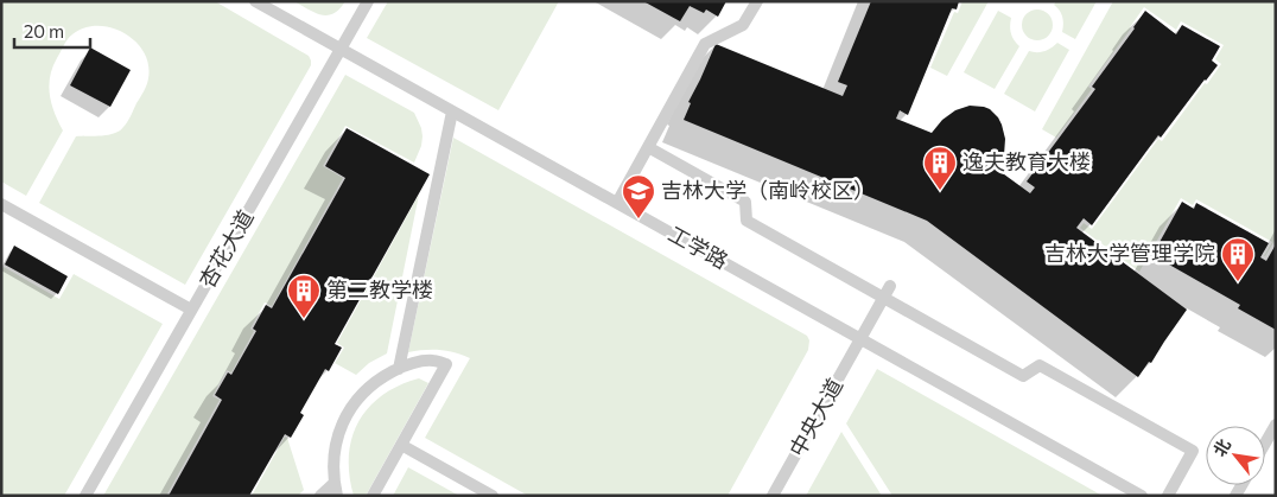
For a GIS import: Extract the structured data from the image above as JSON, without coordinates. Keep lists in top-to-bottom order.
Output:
{
  "streets": {
    "lane": ["工学路", "杏花大道", "中央大道"]
  },
  "crossings": [
    ["工学路", "杏花大道"],
    ["工学路", "中央大道"]
  ],
  "places": {
    "building": ["逸夫教育大楼", "吉林大学管理学院", "第二教学楼"],
    "school or university": ["吉林大学（南岭校区）"]
  },
  "scale_bar": "20 m",
  "north": "top left"
}
